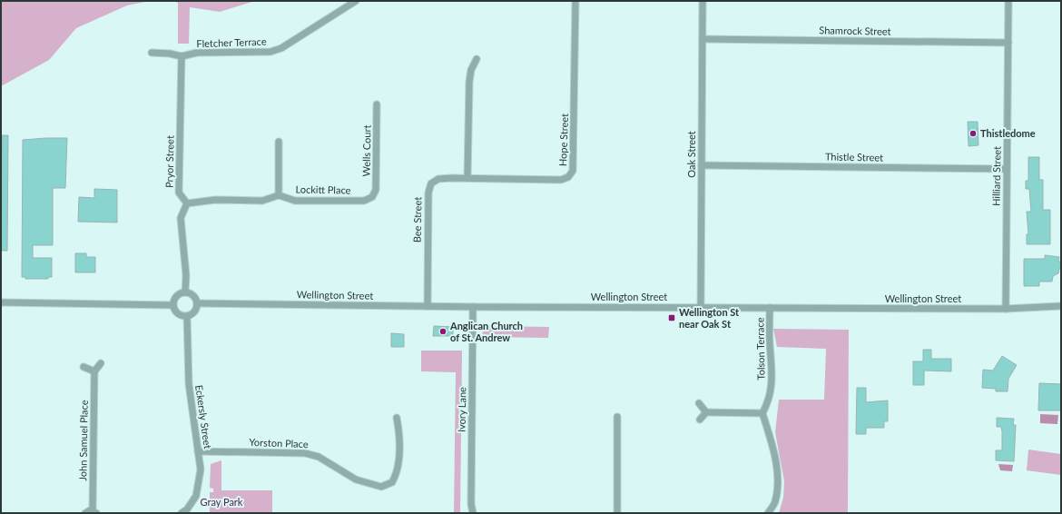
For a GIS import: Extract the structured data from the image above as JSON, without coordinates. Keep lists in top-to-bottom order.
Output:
{
  "streets": {
    "street": [
      "Shamrock Street",
      "Fletcher Terrace",
      "Hope Street",
      "Wells Court",
      "Oak Street",
      "Thistle Street",
      "Pryor Street",
      "Hilliard Street",
      "Lockitt Place",
      "Bee Street",
      "Wellington Street",
      "Tolson Terrace",
      "Ivory Lane",
      "Eckersly Street",
      "John Samuel Place",
      "Yorston Place"
    ]
  },
  "crossings": [
    ["Shamrock Street", "Oak Street"],
    ["Shamrock Street", "Hilliard Street"],
    ["Fletcher Terrace", "Pryor Street"],
    ["Hope Street", "Bee Street"],
    ["Wells Court", "Lockitt Place"],
    ["Oak Street", "Thistle Street"],
    ["Oak Street", "Wellington Street"],
    ["Thistle Street", "Hilliard Street"],
    ["Hilliard Street", "Wellington Street"],
    ["Bee Street", "Wellington Street"],
    ["Wellington Street", "Tolson Terrace"],
    ["Wellington Street", "Ivory Lane"],
    ["Wellington Street", "Eckersly Street"],
    ["Eckersly Street", "Yorston Place"]
  ],
  "parks": ["Gray Park"],
  "places": {
    "other": ["Thistledome", "Anglican Church of St. Andrew"],
    "transit": ["Wellington St near Oak St"]
  }
}
